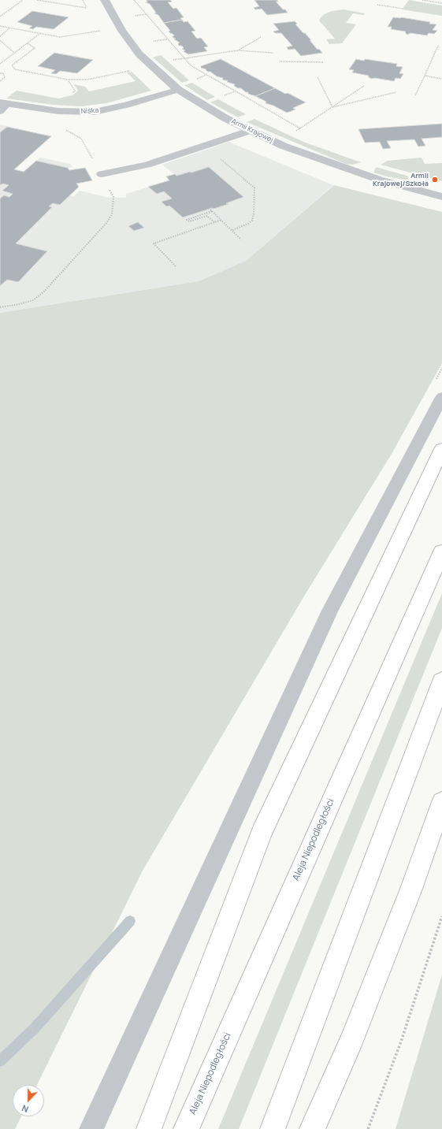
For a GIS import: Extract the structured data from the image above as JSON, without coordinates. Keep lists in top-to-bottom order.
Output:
{
  "streets": {
    "main road": ["Aleja Niepodległości"],
    "street": ["Niska", "Armii Krajowej"]
  },
  "crossings": [
    ["Niska", "Armii Krajowej"]
  ],
  "places": ["Armii Krajowej/Szkoła"],
  "north": "bottom"
}
